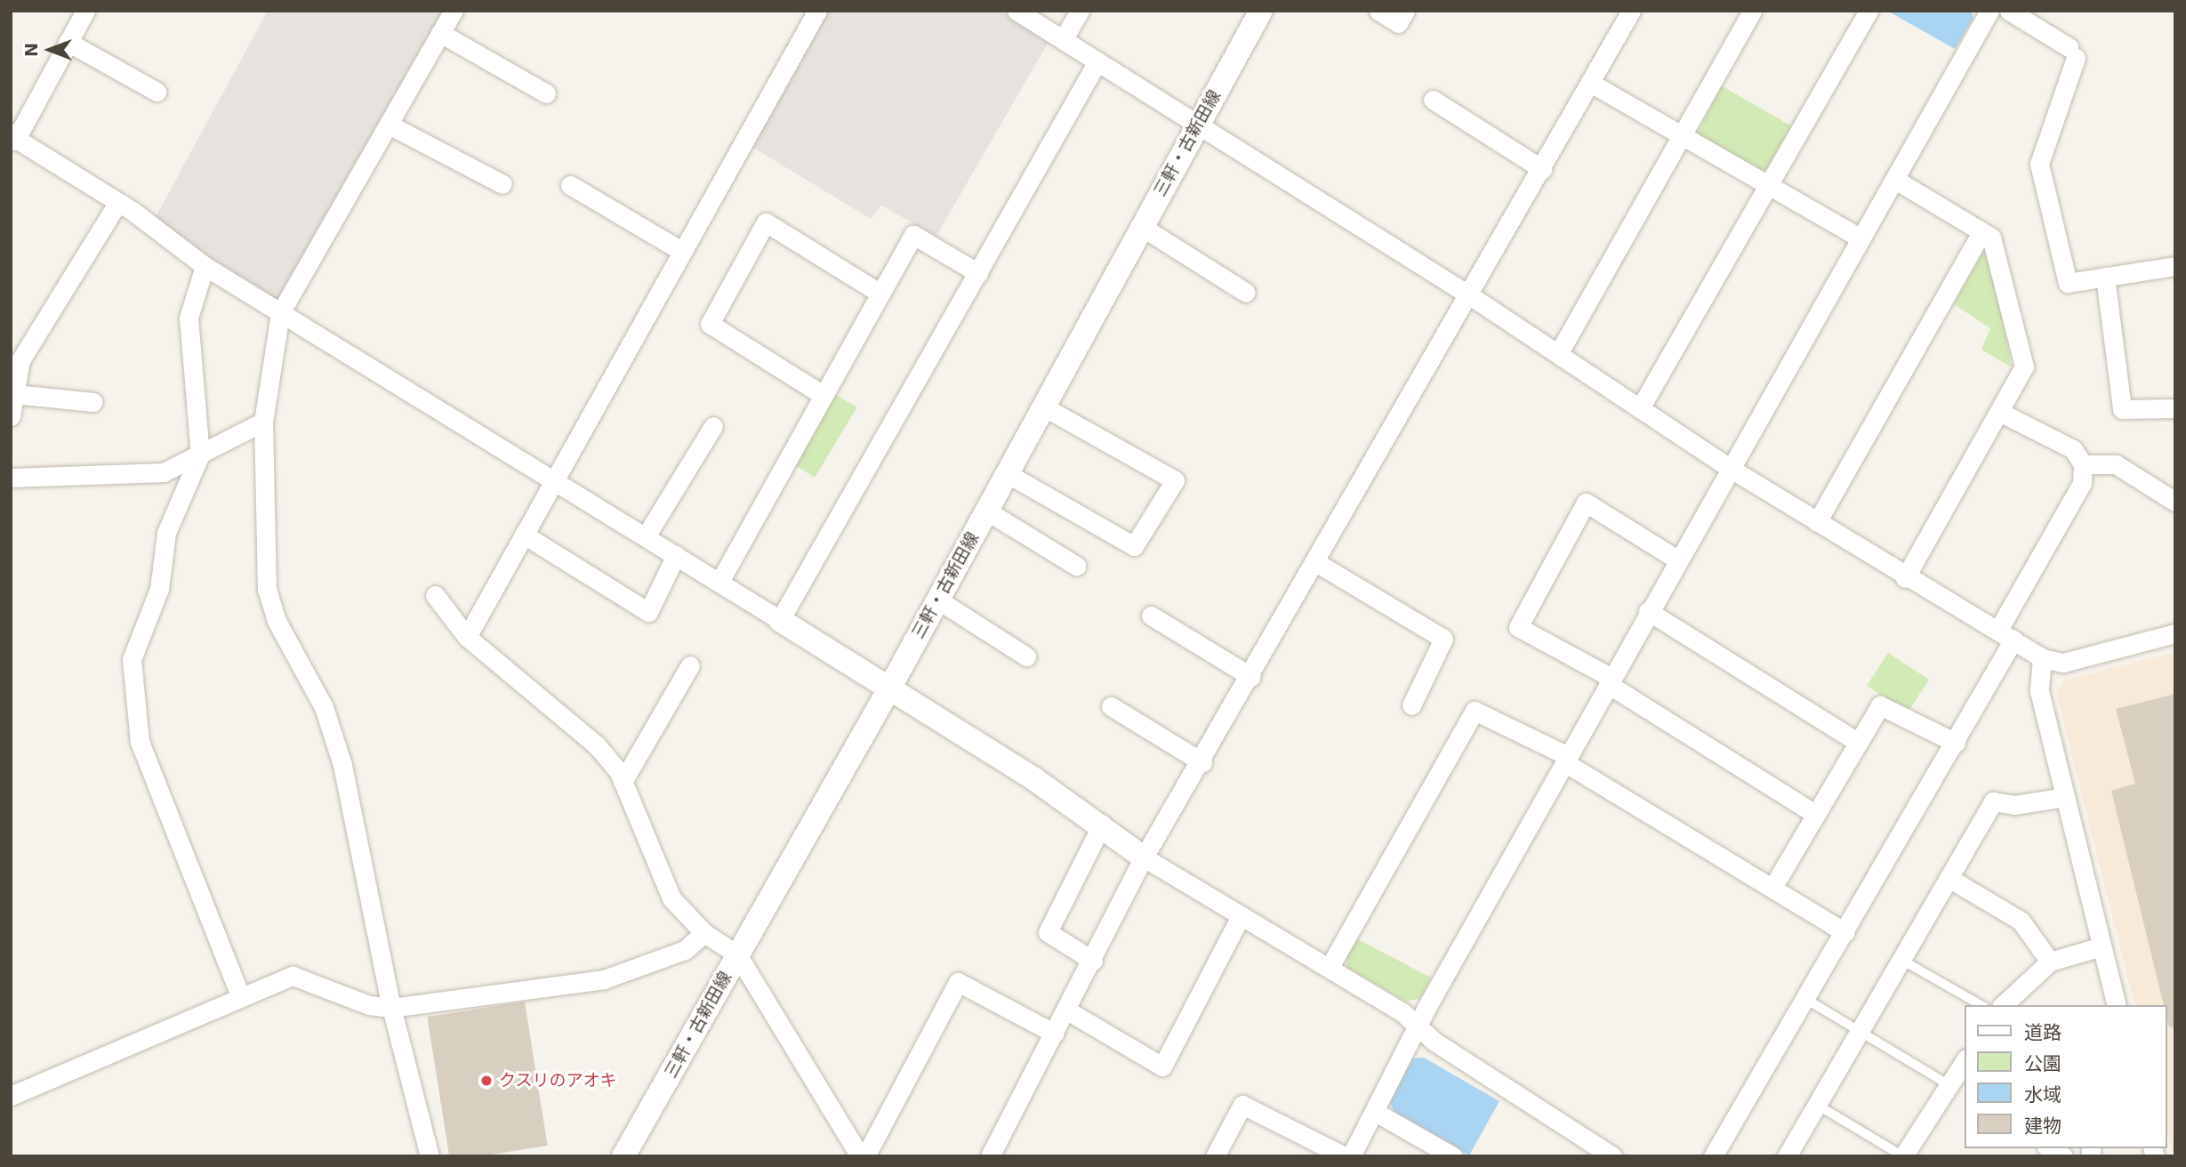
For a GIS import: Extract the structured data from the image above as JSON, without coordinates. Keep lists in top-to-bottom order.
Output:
{
  "streets": {
    "street": ["三軒・古新田線"]
  },
  "places": ["クスリのアオキ"],
  "legend": [
    "道路",
    "公園",
    "水域",
    "建物"
  ],
  "north": "left"
}
